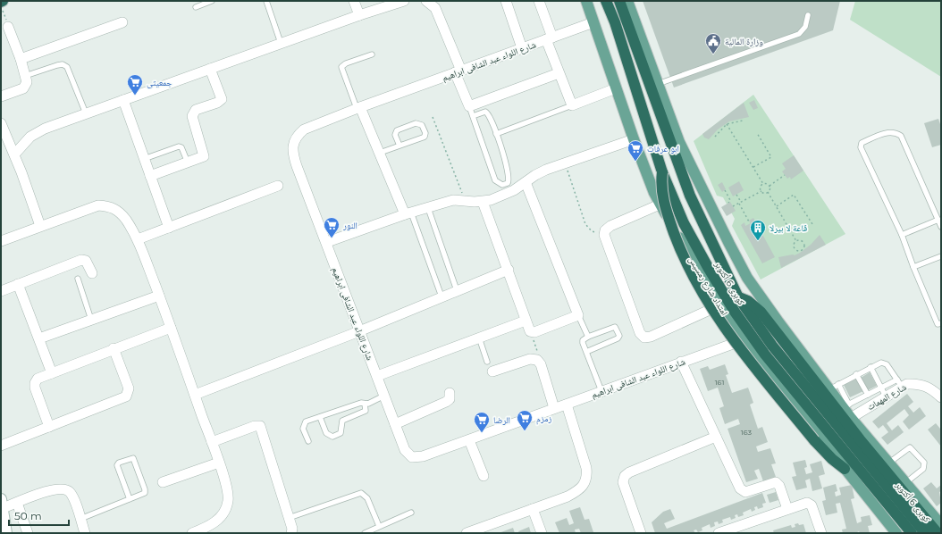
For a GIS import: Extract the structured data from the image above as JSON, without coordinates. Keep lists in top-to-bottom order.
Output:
{
  "streets": {
    "highway": ["كوبرى 6 أكتوبر"],
    "main road": ["امتداد شارع رمسيس"],
    "street": ["شارع اللواء عبد الشافى ابراهيم", "شارع المهمات"]
  },
  "crossings": [
    ["شارع اللواء عبد الشافى ابراهيم", "امتداد شارع رمسيس"]
  ],
  "places": {
    "public building": ["وزارة المالية"],
    "supermarket": [
      "جمعيتى",
      "ابو عرفات",
      "النور",
      "زمزم",
      "الرضا"
    ],
    "building": ["قاعة لا بيرلا"]
  },
  "house_numbers": ["161", "163"],
  "scale_bar": "50 m"
}
